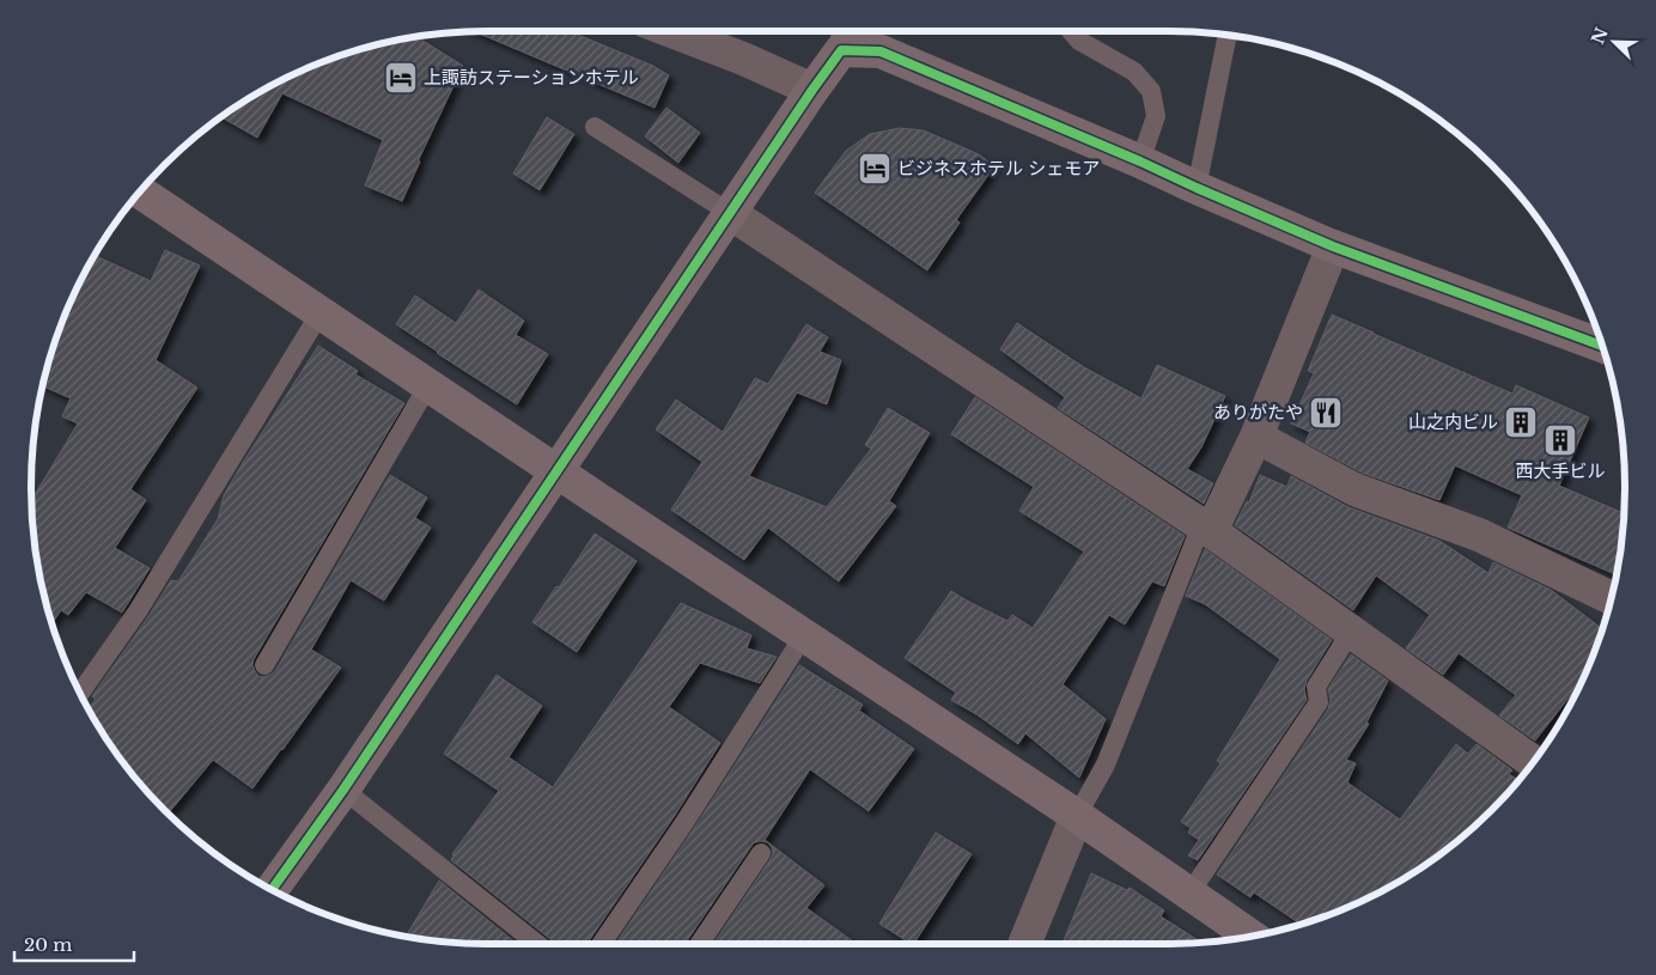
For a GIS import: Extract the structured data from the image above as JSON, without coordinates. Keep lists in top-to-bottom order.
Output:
{
  "places": {
    "hotel": ["上諏訪ステーションホテル", "ビジネスホテル シェモア"],
    "restaurant": ["ありがたや"],
    "building": ["山之内ビル", "西大手ビル"]
  },
  "scale_bar": "20 m",
  "north": "top left"
}
